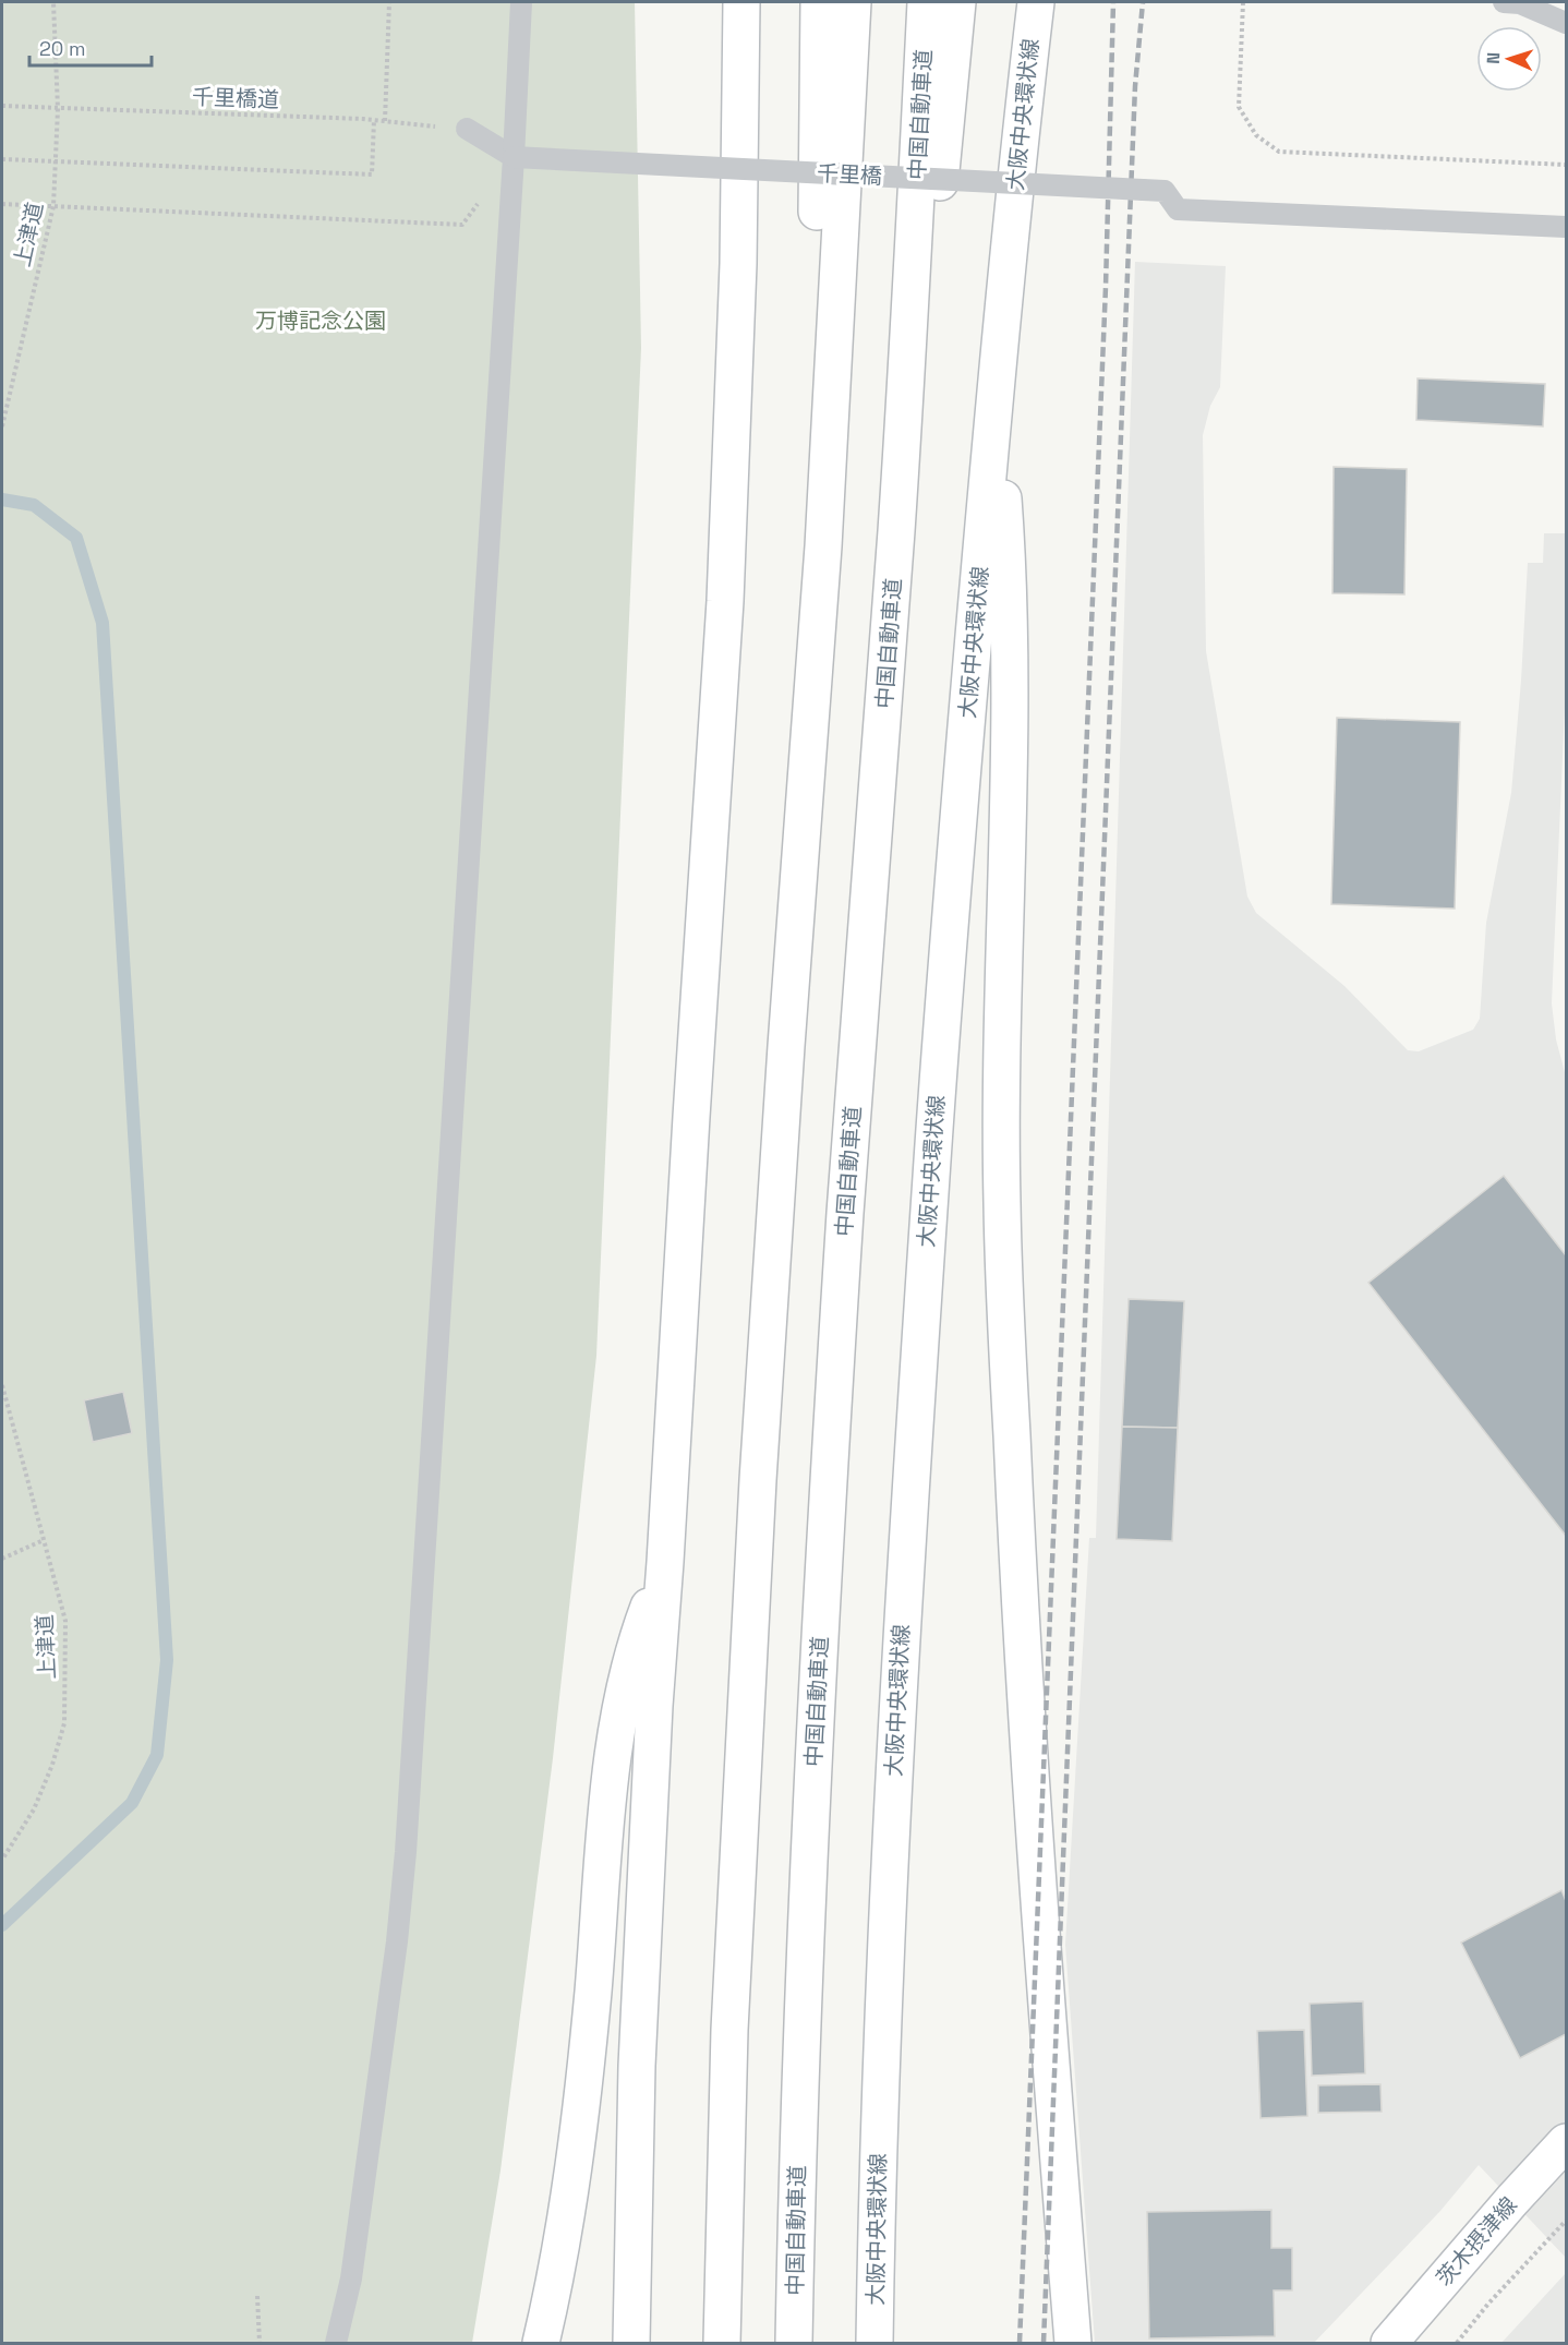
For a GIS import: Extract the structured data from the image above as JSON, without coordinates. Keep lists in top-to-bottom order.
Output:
{
  "streets": {
    "main road": ["中国自動車道", "大阪中央環状線", "茨木摂津線"],
    "lane": ["千里橋"],
    "path": ["千里橋道", "上津道"]
  },
  "crossings": [
    ["千里橋道", "上津道"]
  ],
  "parks": ["万博記念公園"],
  "scale_bar": "20 m",
  "north": "left"
}
